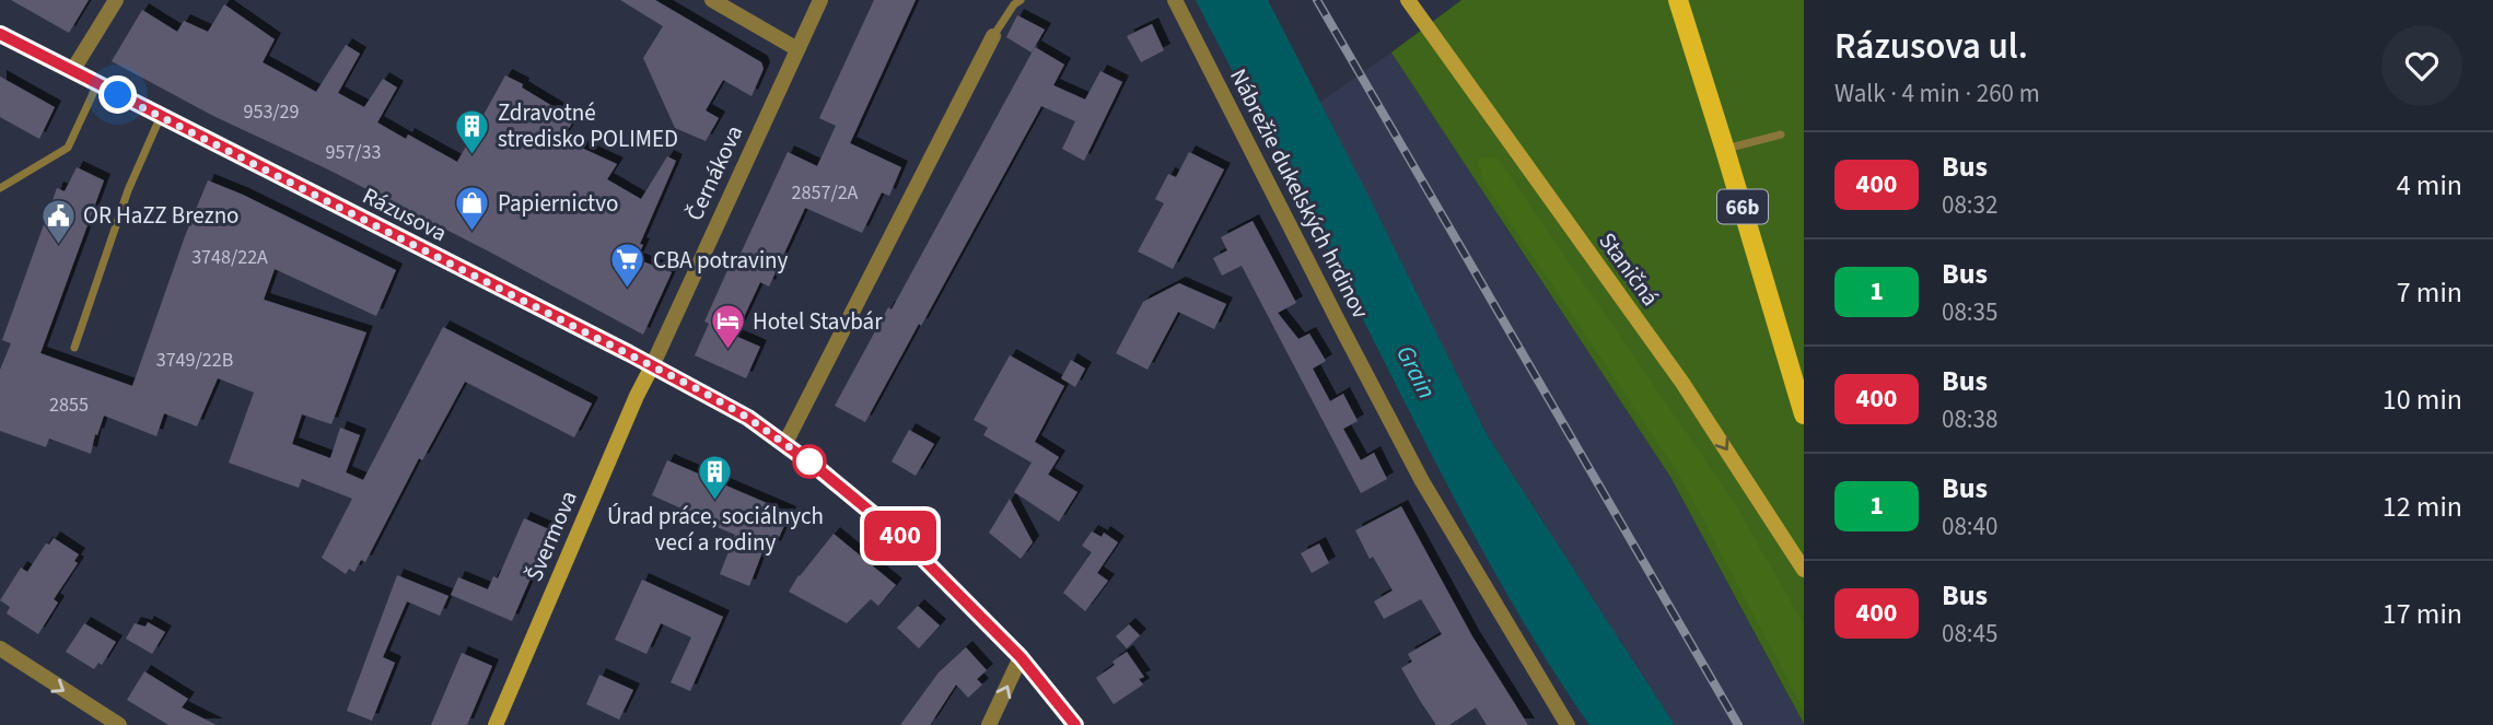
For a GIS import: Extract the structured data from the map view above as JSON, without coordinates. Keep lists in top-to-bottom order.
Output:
{
  "streets": {
    "main road": [
      "66b",
      "Rázusova",
      "Staničná",
      "Švermova"
    ],
    "street": ["Černákova", "Nábrežie dukelských hrdinov"]
  },
  "crossings": [
    ["Černákova", "Rázusova"],
    ["Černákova", "Švermova"],
    ["Rázusova", "Švermova"]
  ],
  "one_way": ["Staničná"],
  "water": ["Grain"],
  "places": {
    "building": ["Zdravotné stredisko POLIMED", "Úrad práce, sociálnych vecí a rodiny"],
    "shop": ["Papiernictvo"],
    "public building": ["OR HaZZ Brezno"],
    "supermarket": ["CBA potraviny"],
    "hotel": ["Hotel Stavbár"]
  },
  "lines": ["bus line 400"],
  "house_numbers": [
    "953/29",
    "957/33",
    "2857/2A",
    "3748/22A",
    "3749/22B",
    "2855"
  ],
  "page": {
    "on_map": "400",
    "heading": ["Rázusova ul.", "Walk · 4 min · 260 m"],
    "list": [
      {
        "mark": "400",
        "name": "Bus",
        "note": "08:32",
        "value": "4 min"
      },
      {
        "mark": "1",
        "name": "Bus",
        "note": "08:35",
        "value": "7 min"
      },
      {
        "mark": "400",
        "name": "Bus",
        "note": "08:38",
        "value": "10 min"
      },
      {
        "mark": "1",
        "name": "Bus",
        "note": "08:40",
        "value": "12 min"
      },
      {
        "mark": "400",
        "name": "Bus",
        "note": "08:45",
        "value": "17 min"
      }
    ]
  }
}
